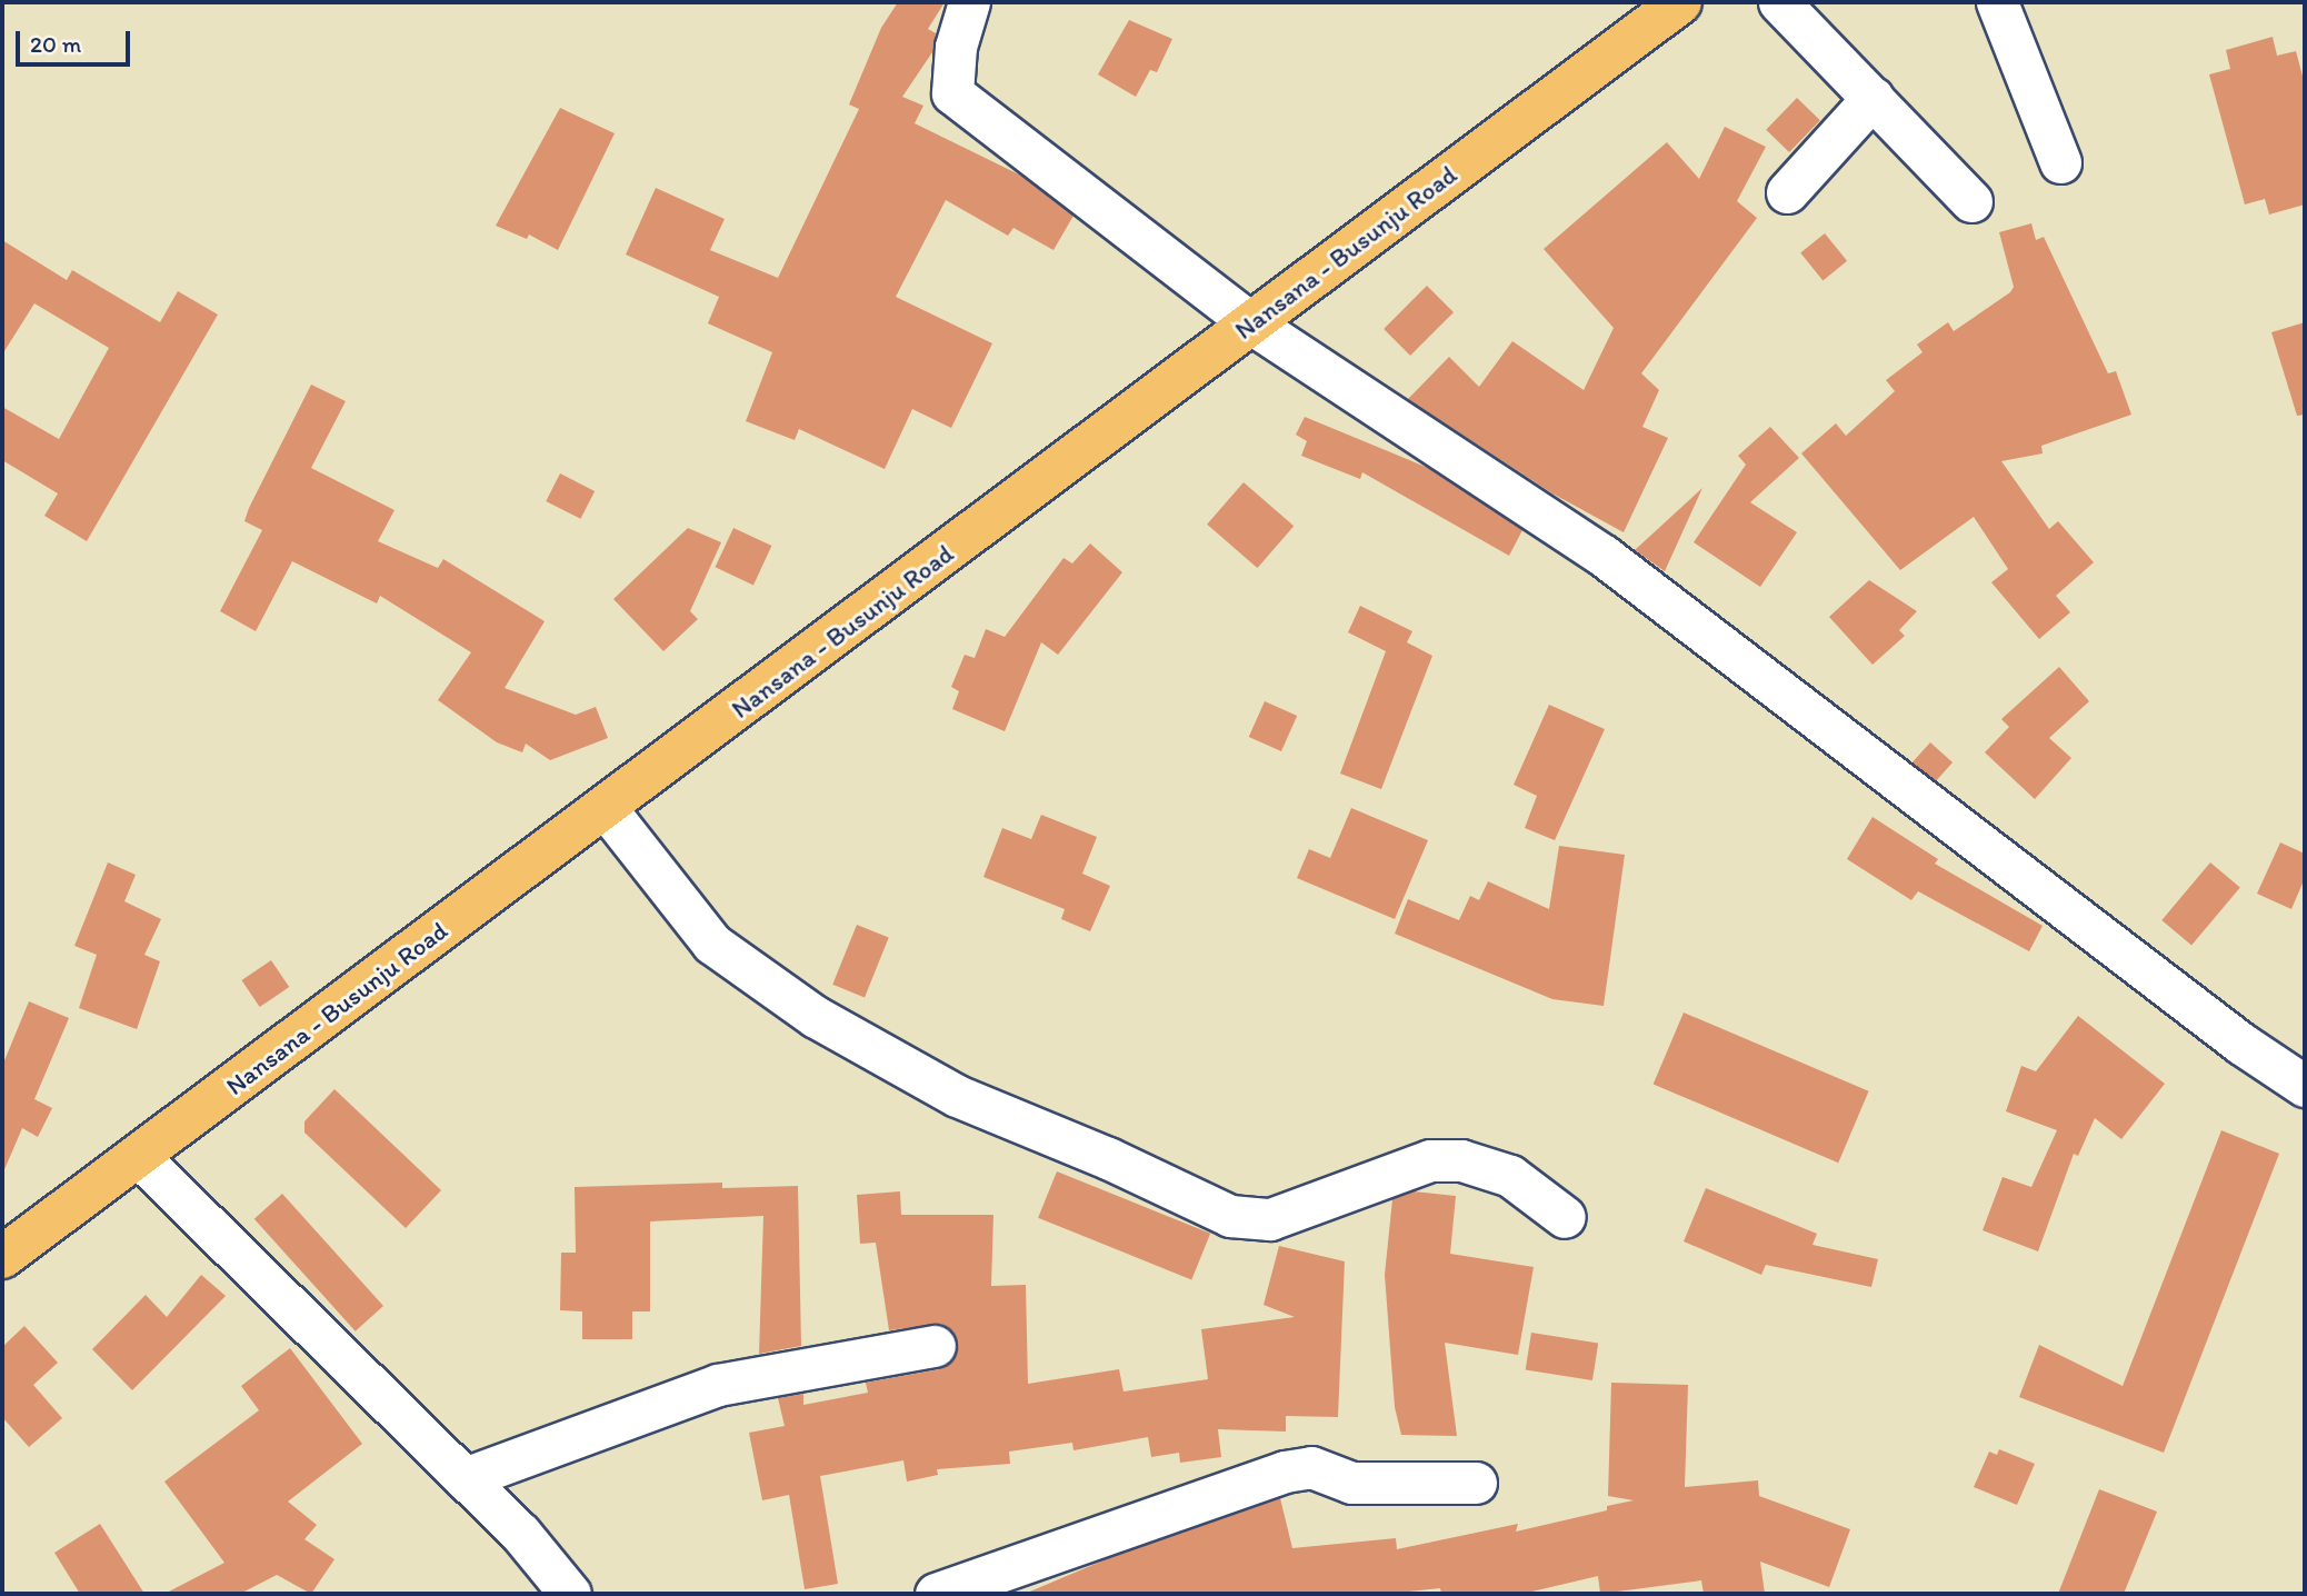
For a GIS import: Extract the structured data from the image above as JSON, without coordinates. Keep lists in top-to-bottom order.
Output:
{
  "streets": {
    "main road": ["Nansana - Busunju Road"]
  },
  "scale_bar": "20 m"
}
